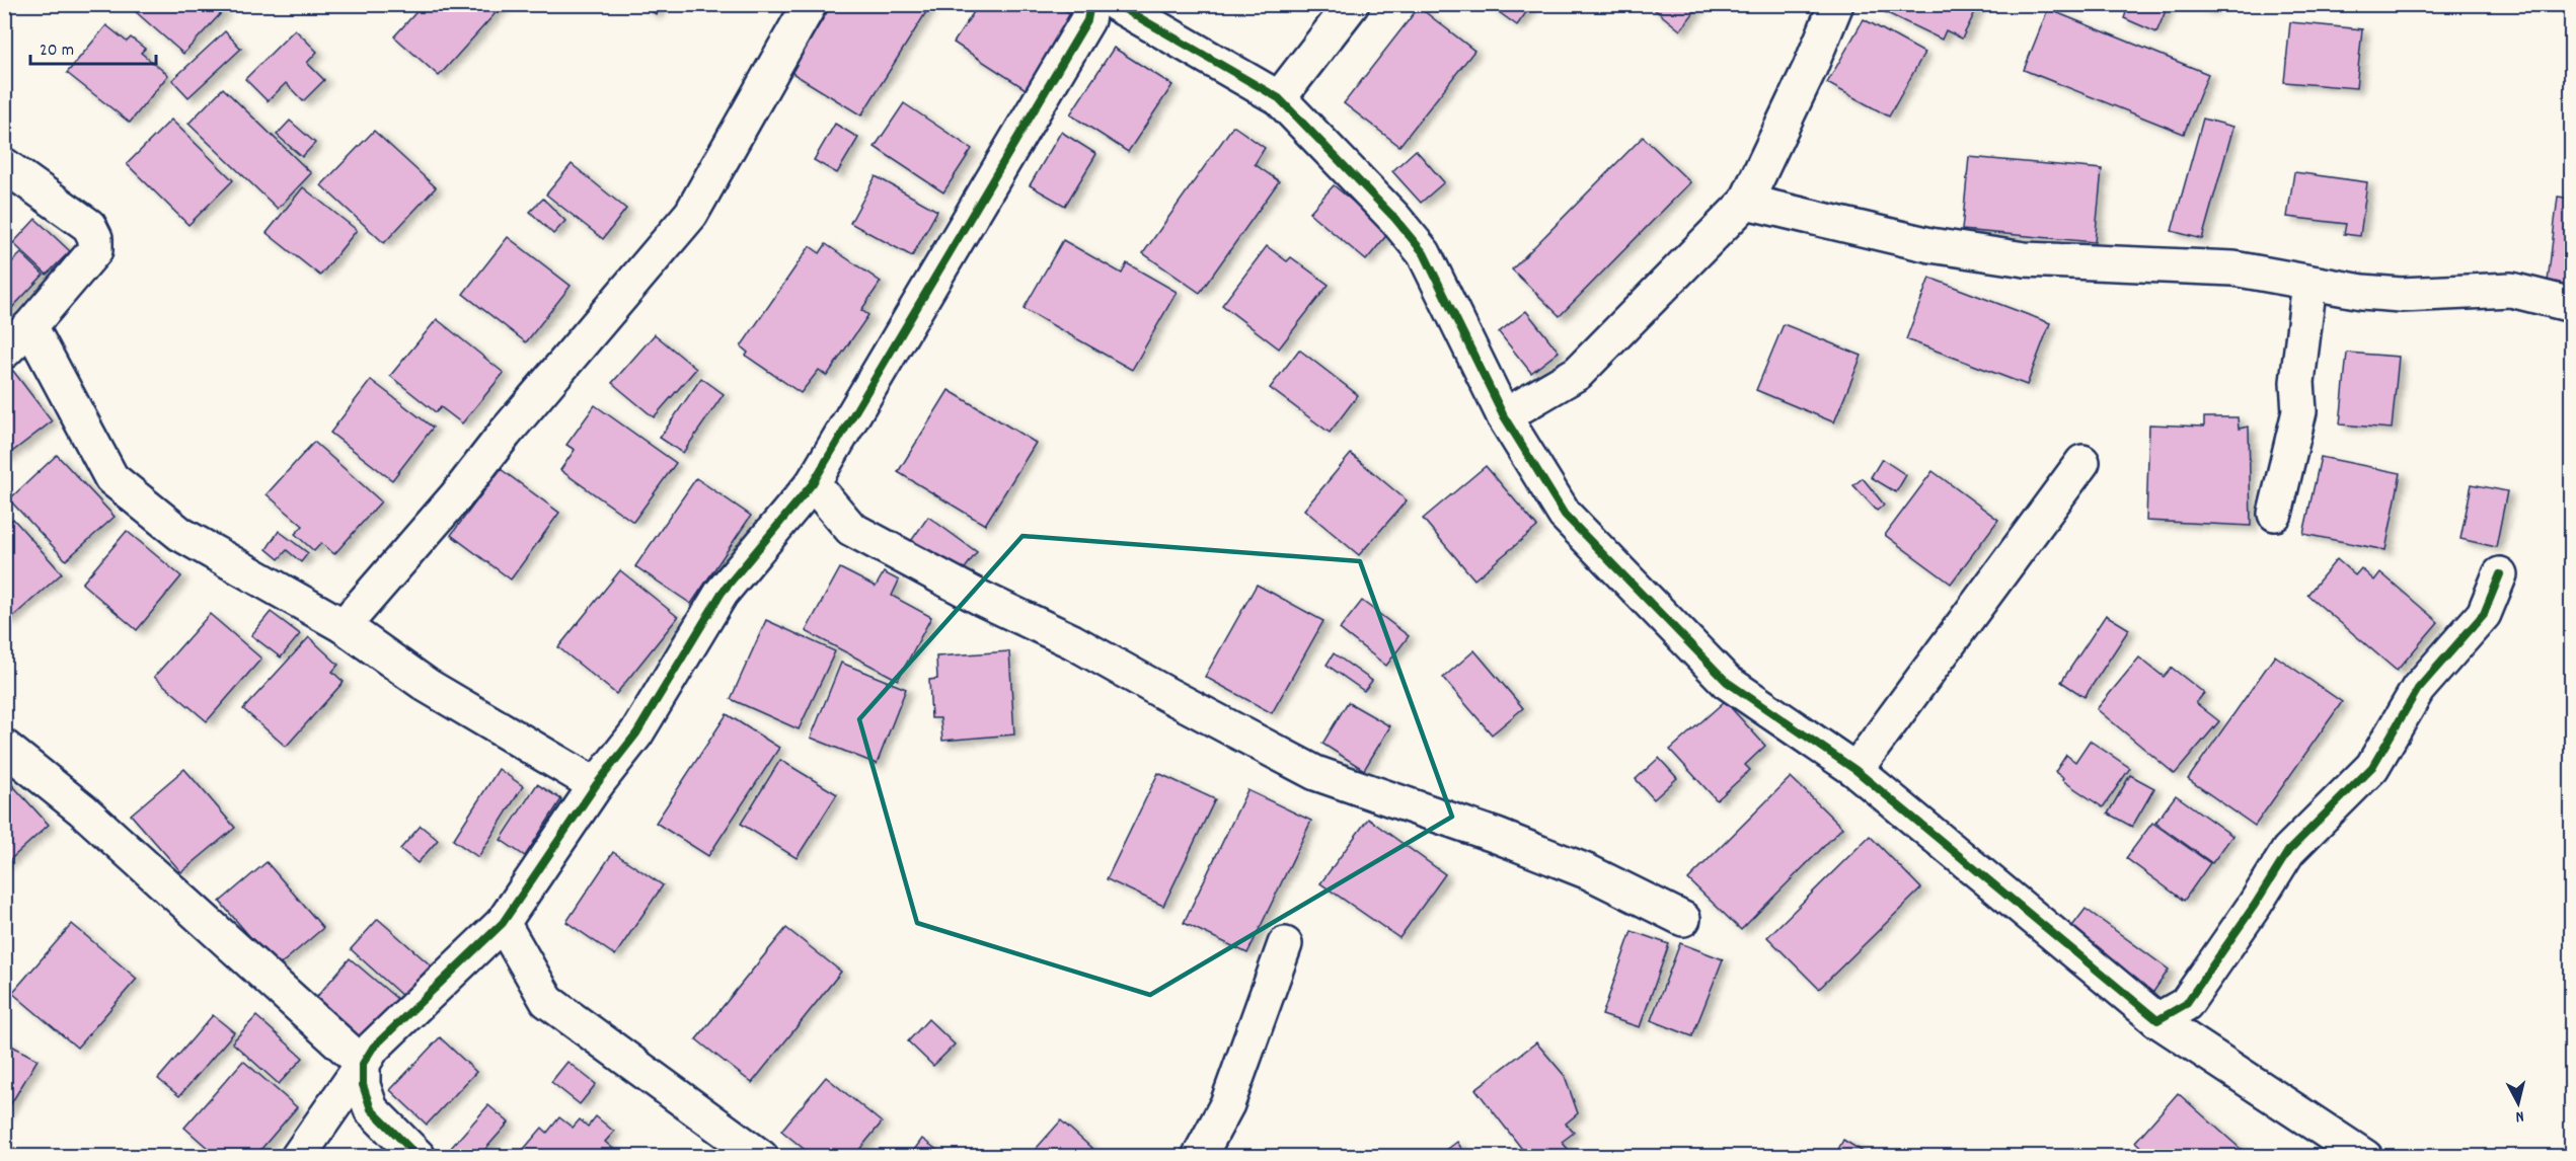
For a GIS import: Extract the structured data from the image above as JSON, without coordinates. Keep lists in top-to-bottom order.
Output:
{
  "scale_bar": "20 m",
  "north": "bottom"
}
